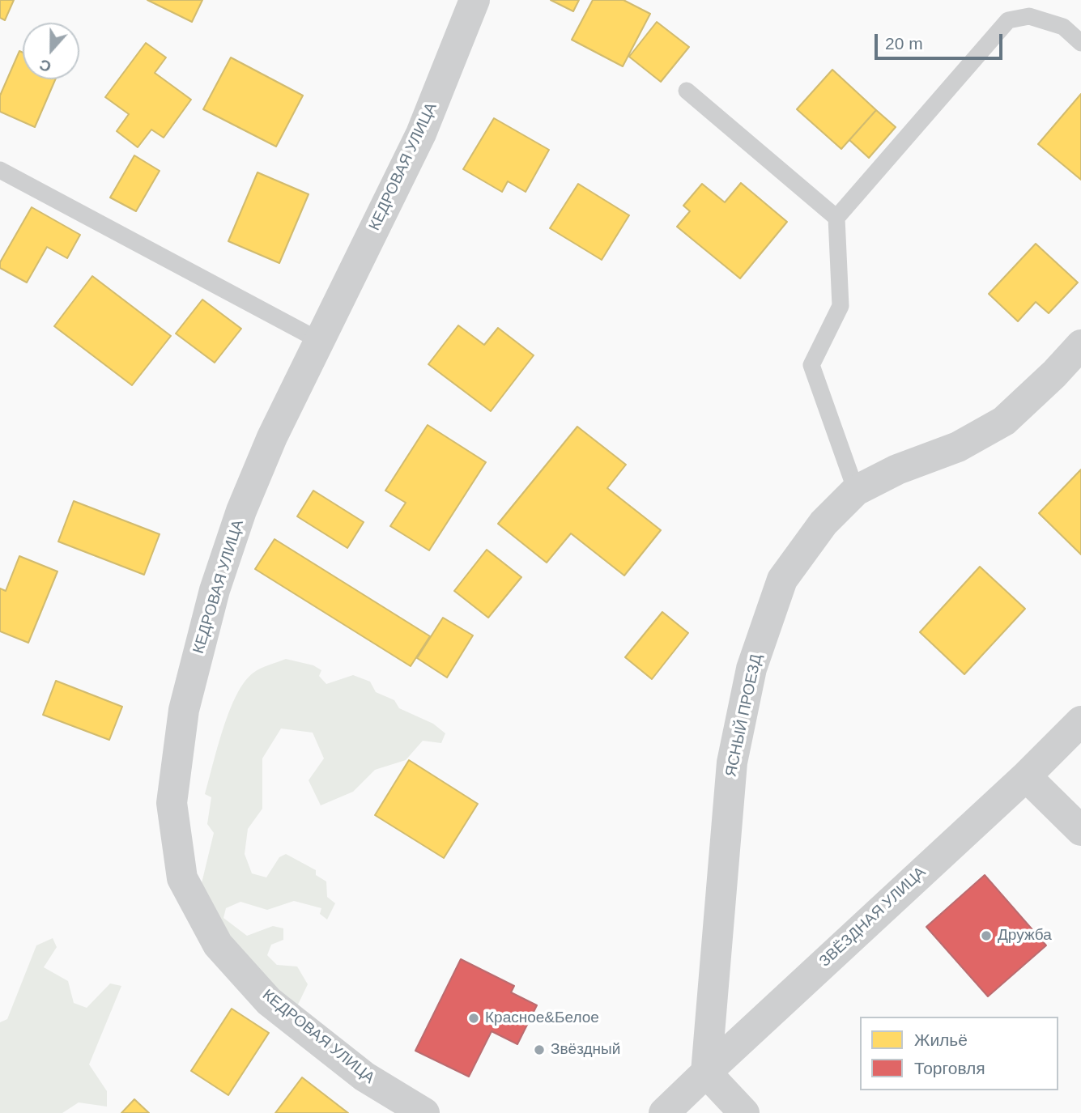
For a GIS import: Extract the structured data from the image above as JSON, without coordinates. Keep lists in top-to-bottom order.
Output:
{
  "streets": {
    "street": ["КЕДРОВАЯ УЛИЦА", "ЯСНЫЙ ПРОЕЗД", "ЗВЁЗДНАЯ УЛИЦА"]
  },
  "crossings": [
    ["ЯСНЫЙ ПРОЕЗД", "ЗВЁЗДНАЯ УЛИЦА"]
  ],
  "places": ["Дружба", "Красное&Белое", "Звёздный"],
  "legend": ["Жильё", "Торговля"],
  "scale_bar": "20 m",
  "north": "bottom"
}
